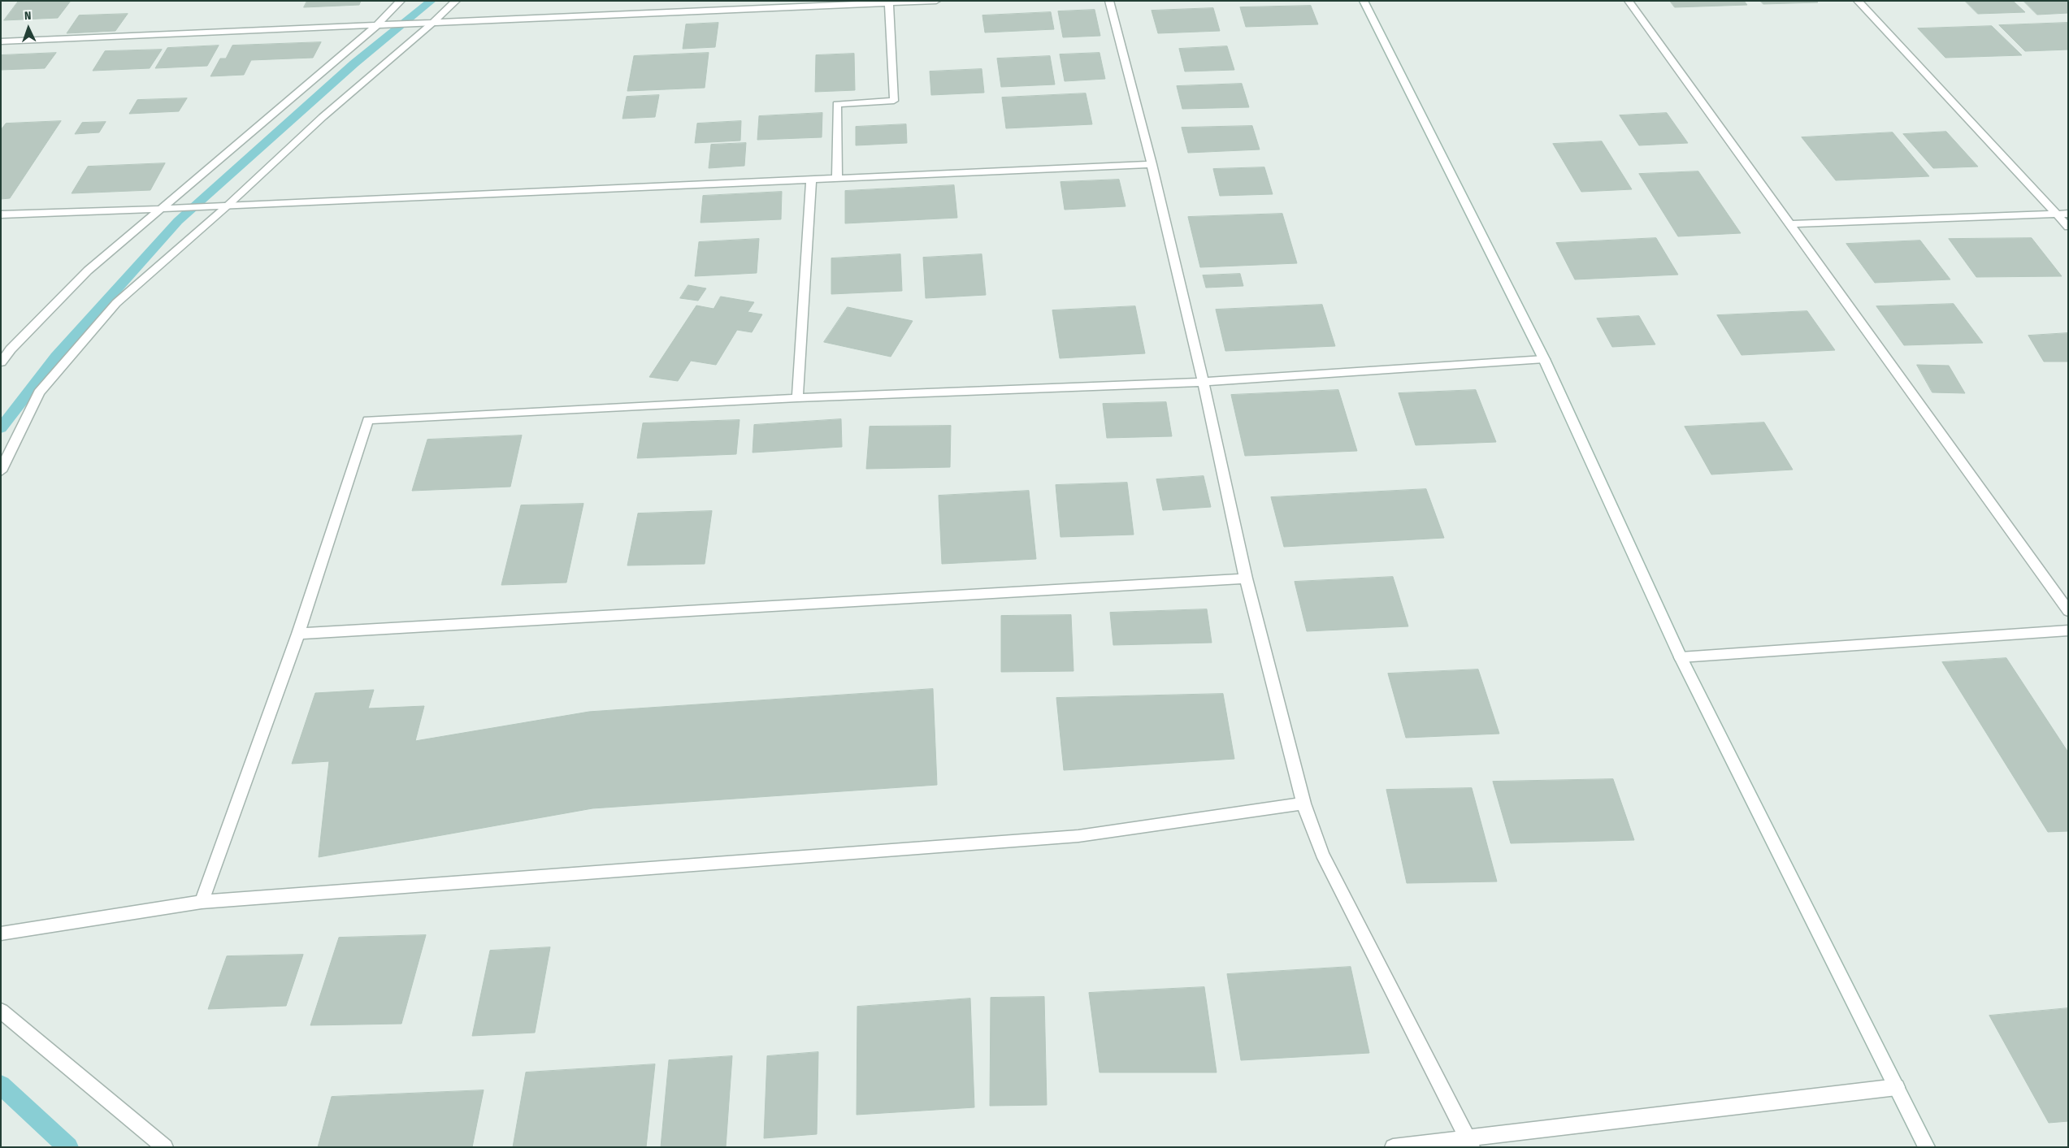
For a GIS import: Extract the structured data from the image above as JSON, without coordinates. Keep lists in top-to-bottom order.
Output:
{
  "north": "top"
}
